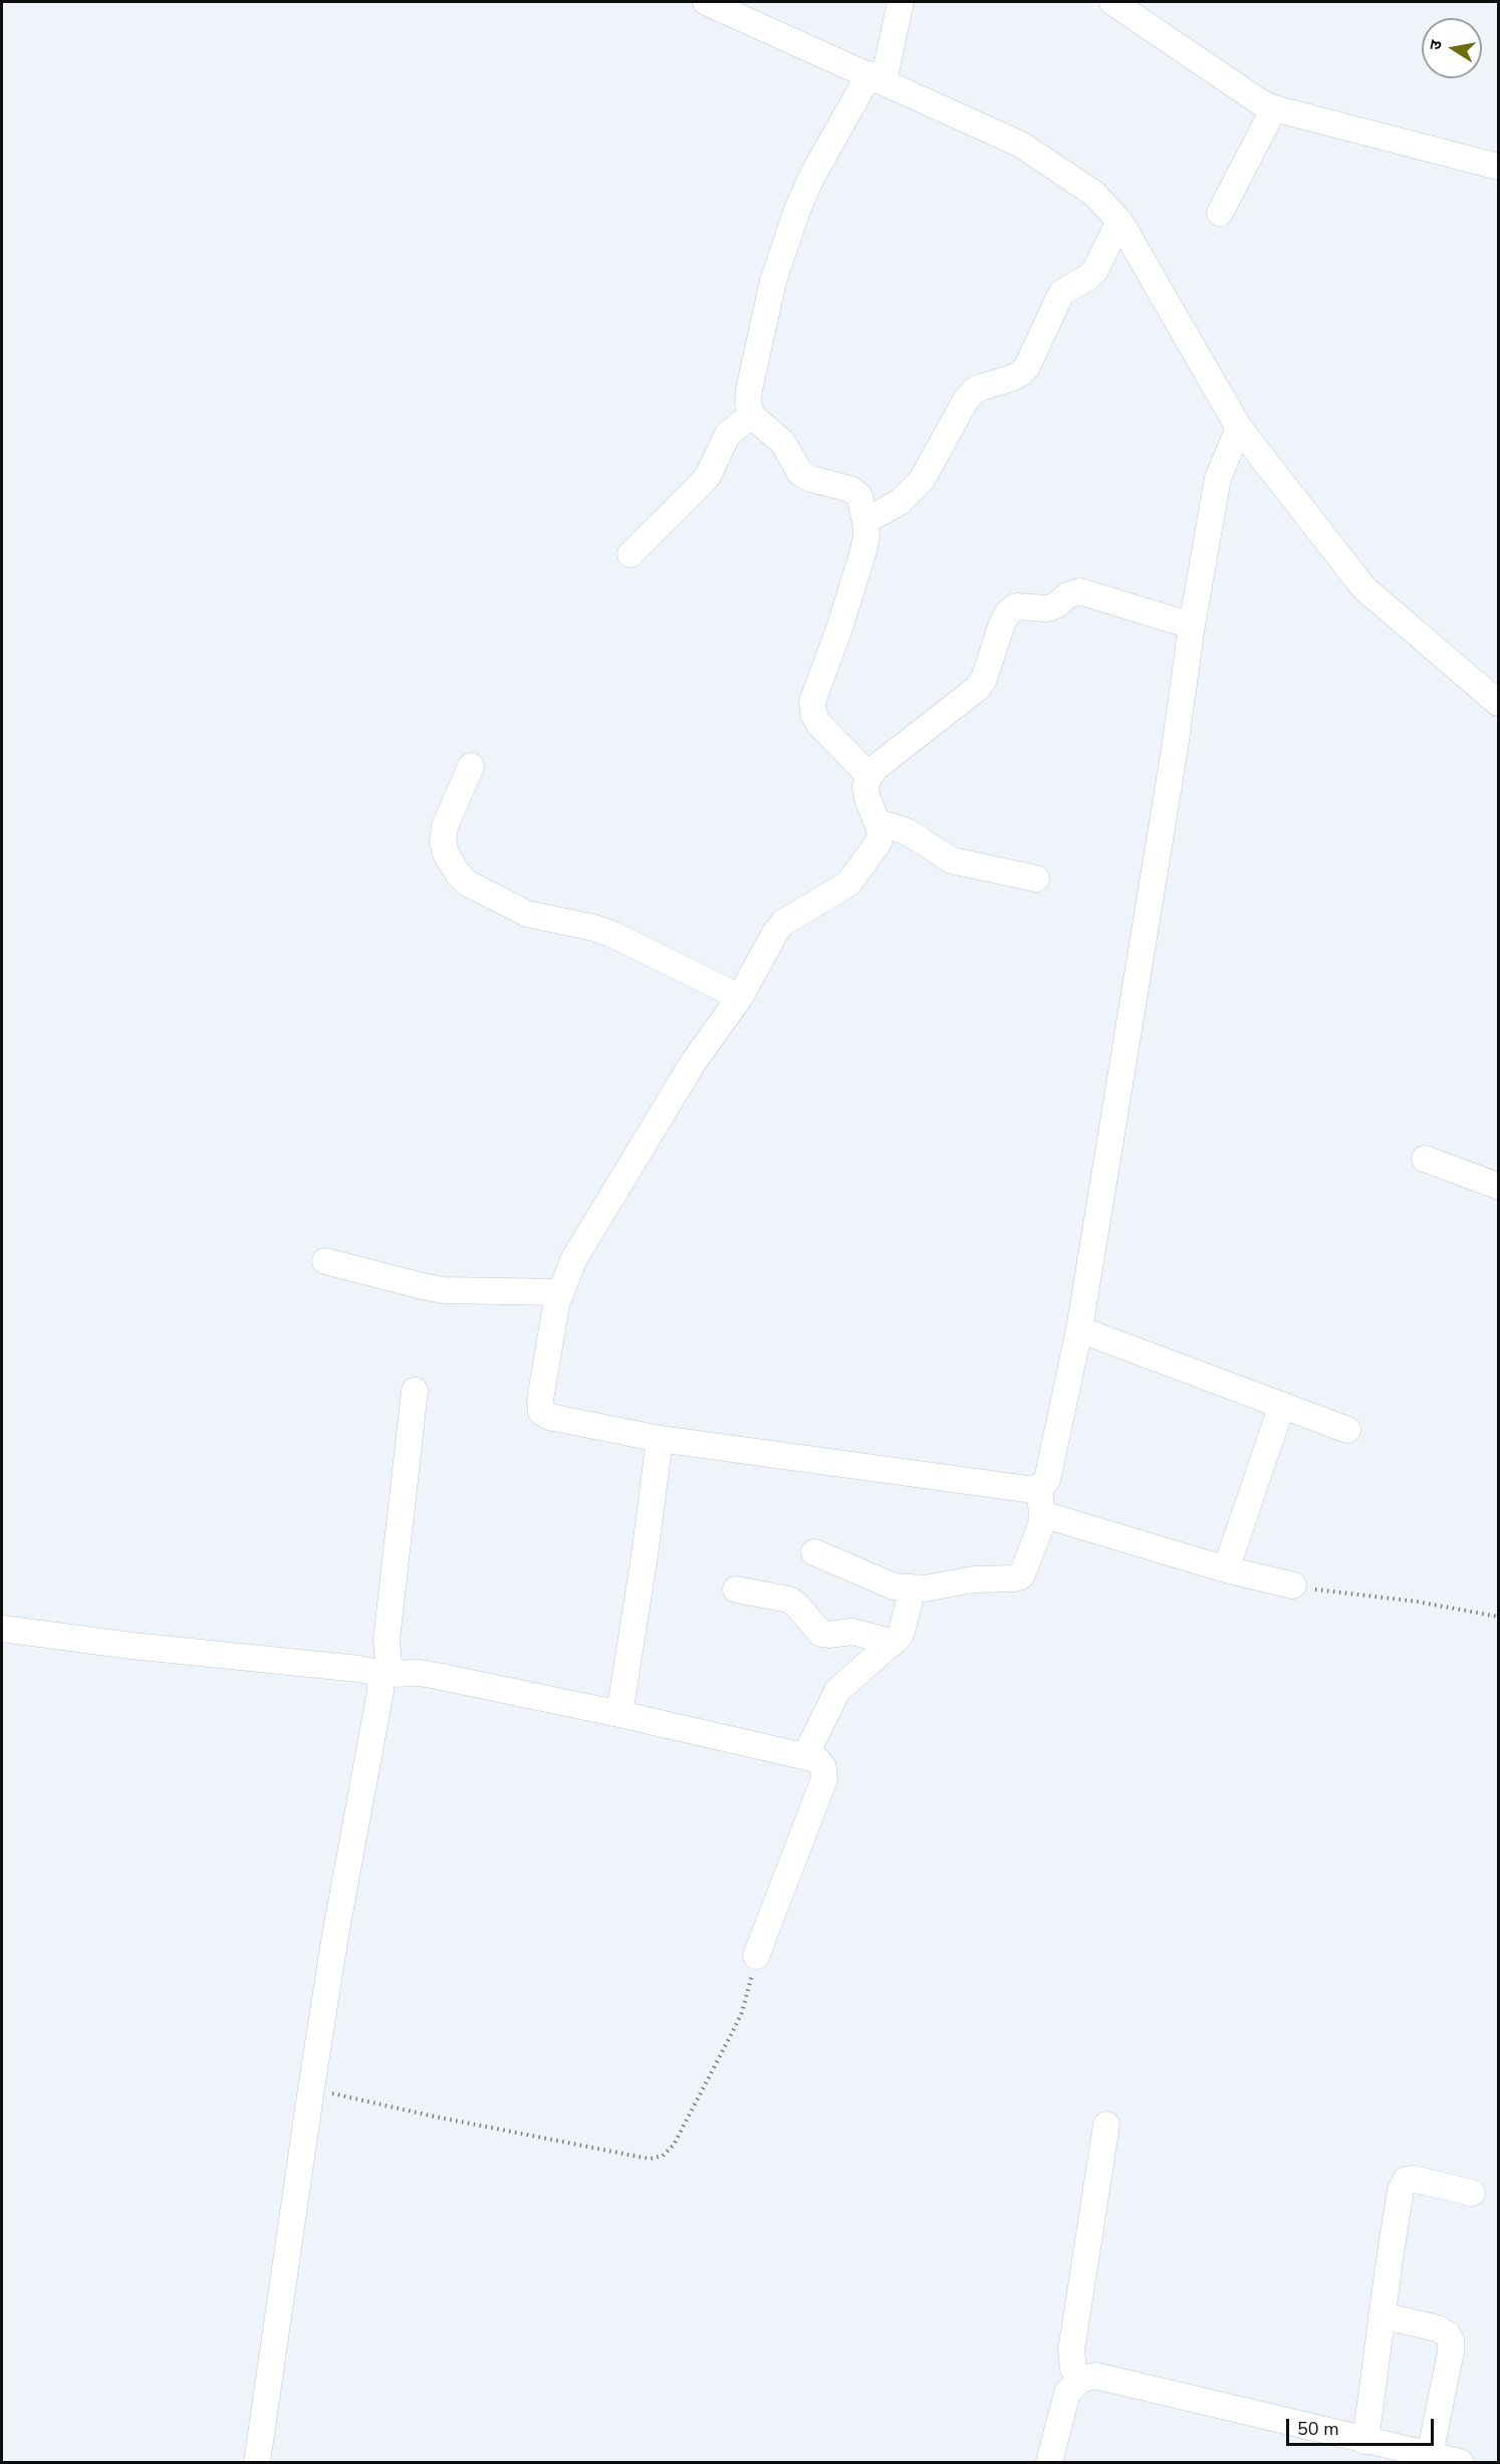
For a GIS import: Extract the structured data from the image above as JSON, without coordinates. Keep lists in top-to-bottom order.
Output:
{
  "scale_bar": "50 m",
  "north": "left"
}
